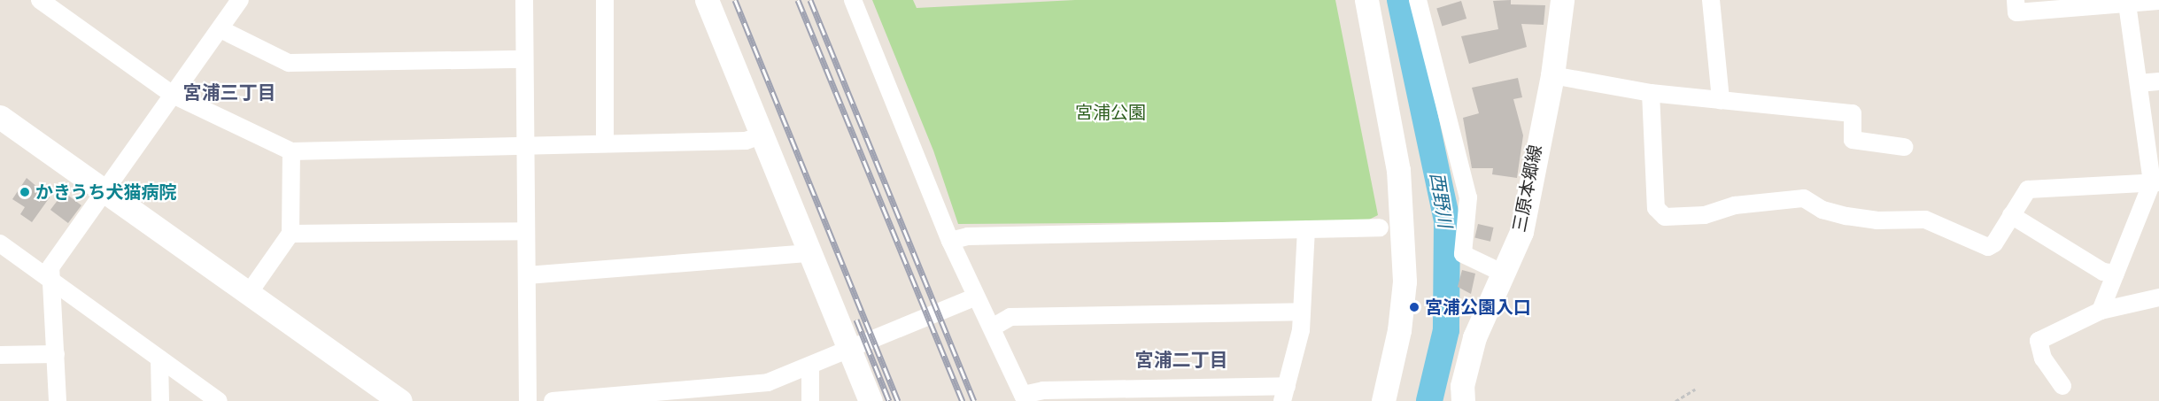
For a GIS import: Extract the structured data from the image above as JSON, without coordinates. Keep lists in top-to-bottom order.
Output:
{
  "streets": {
    "street": ["三原本郷線"]
  },
  "districts": ["宮浦三丁目", "宮浦二丁目"],
  "water": ["西野川"],
  "parks": ["宮浦公園"],
  "places": ["かきうち犬猫病院", "宮浦公園入口"]
}
